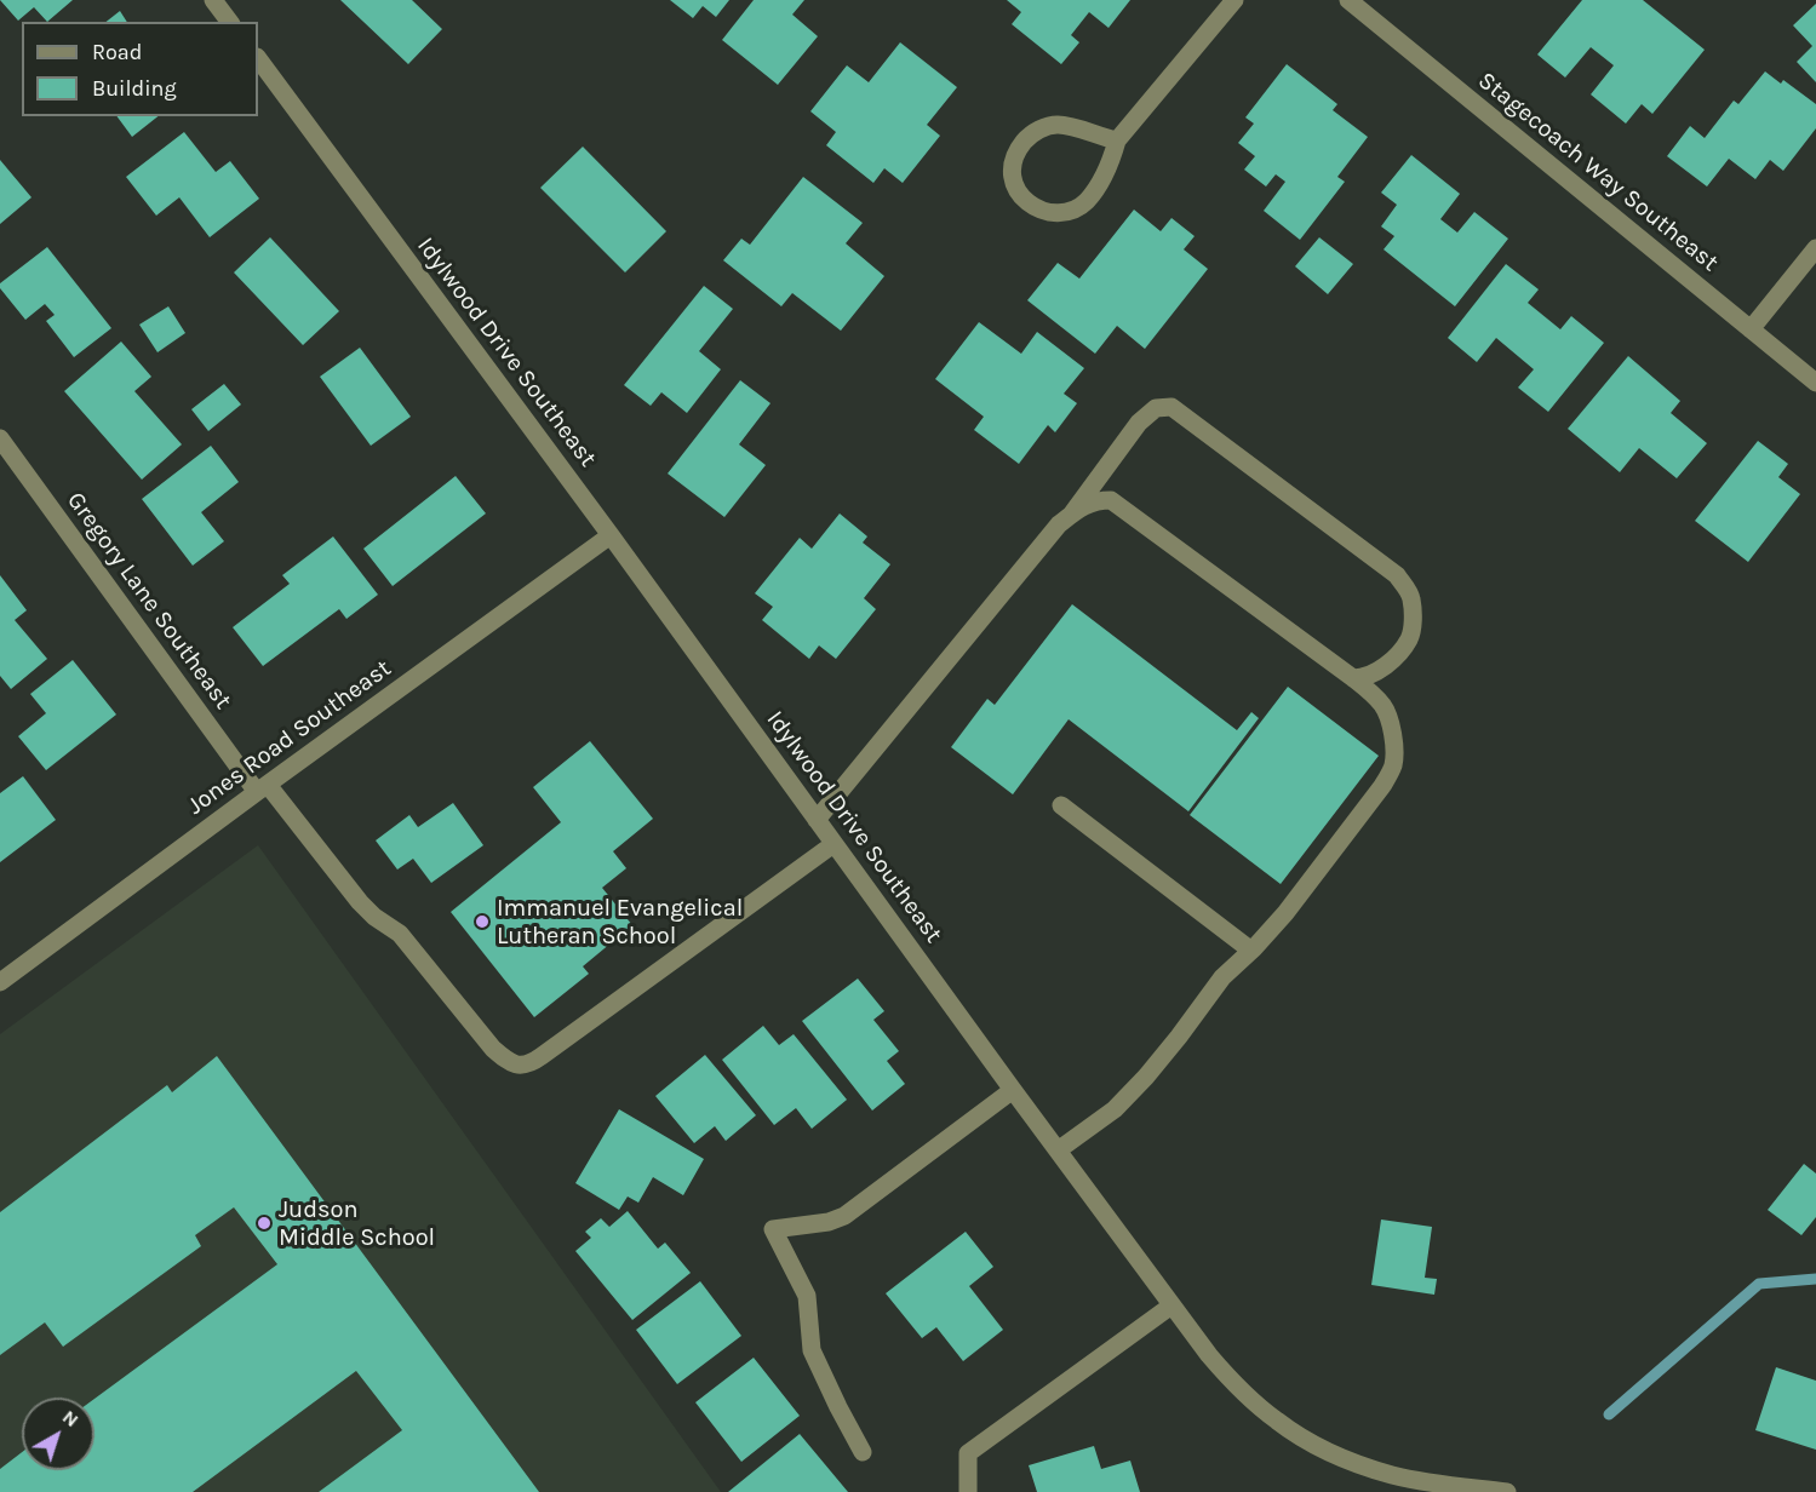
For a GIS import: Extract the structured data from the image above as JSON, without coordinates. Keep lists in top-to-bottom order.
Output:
{
  "streets": {
    "street": [
      "Stagecoach Way Southeast",
      "Idylwood Drive Southeast",
      "Gregory Lane Southeast",
      "Jones Road Southeast"
    ]
  },
  "crossings": [
    ["Idylwood Drive Southeast", "Gregory Lane Southeast"],
    ["Idylwood Drive Southeast", "Jones Road Southeast"],
    ["Gregory Lane Southeast", "Jones Road Southeast"]
  ],
  "places": ["Immanuel Evangelical Lutheran School", "Judson Middle School"],
  "legend": ["Road", "Building"],
  "north": "top right"
}
